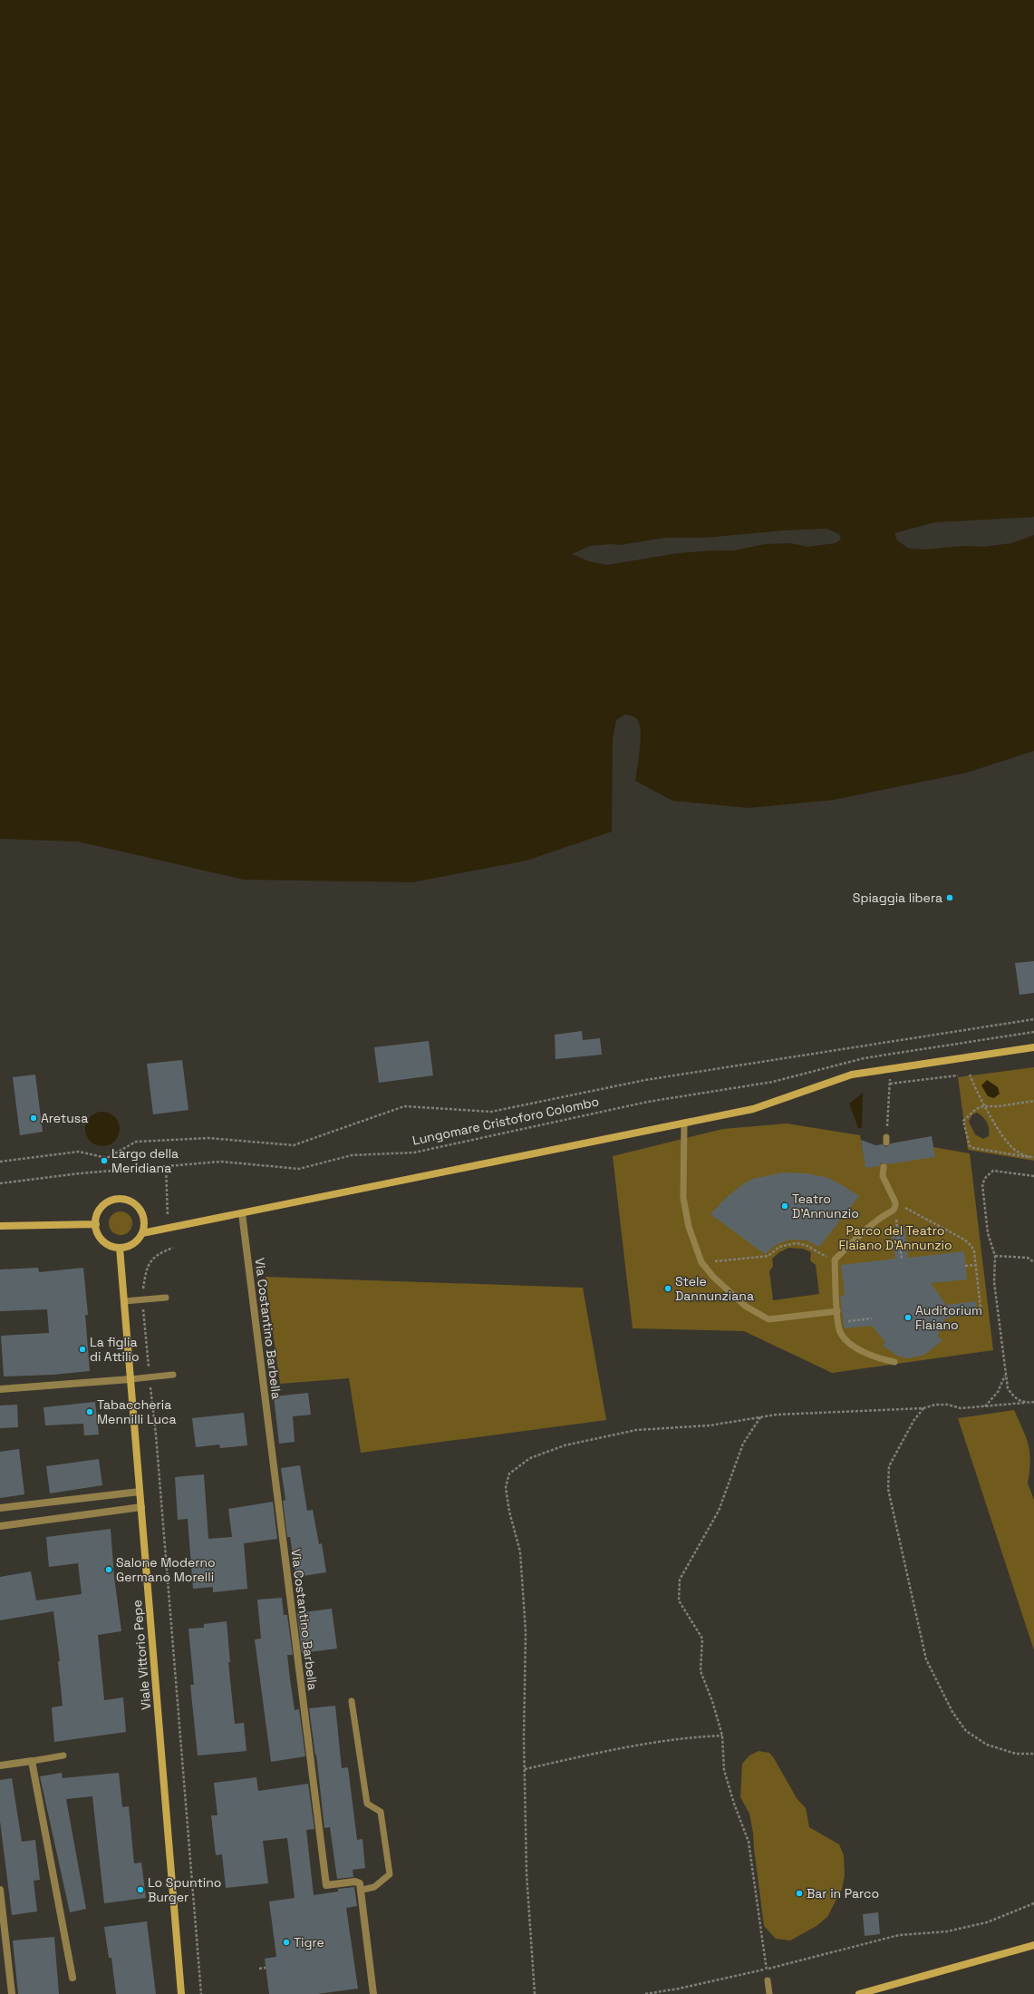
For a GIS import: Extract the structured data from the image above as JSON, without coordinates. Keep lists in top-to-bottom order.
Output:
{
  "streets": {
    "street": ["Via Costantino Barbella", "Viale Vittorio Pepe"],
    "path": ["Lungomare Cristoforo Colombo"]
  },
  "parks": ["Parco del Teatro Flaiano D'Annunzio"],
  "places": [
    "Spiaggia libera",
    "Aretusa",
    "Largo della Meridiana",
    "Teatro D'Annunzio",
    "Stele Dannunziana",
    "Auditorium Flaiano",
    "La figlia di Attilio",
    "Tabaccheria Mennilli Luca",
    "Salone Moderno Germano Morelli",
    "Lo Spuntino Burger",
    "Bar in Parco",
    "Tigre"
  ]
}
